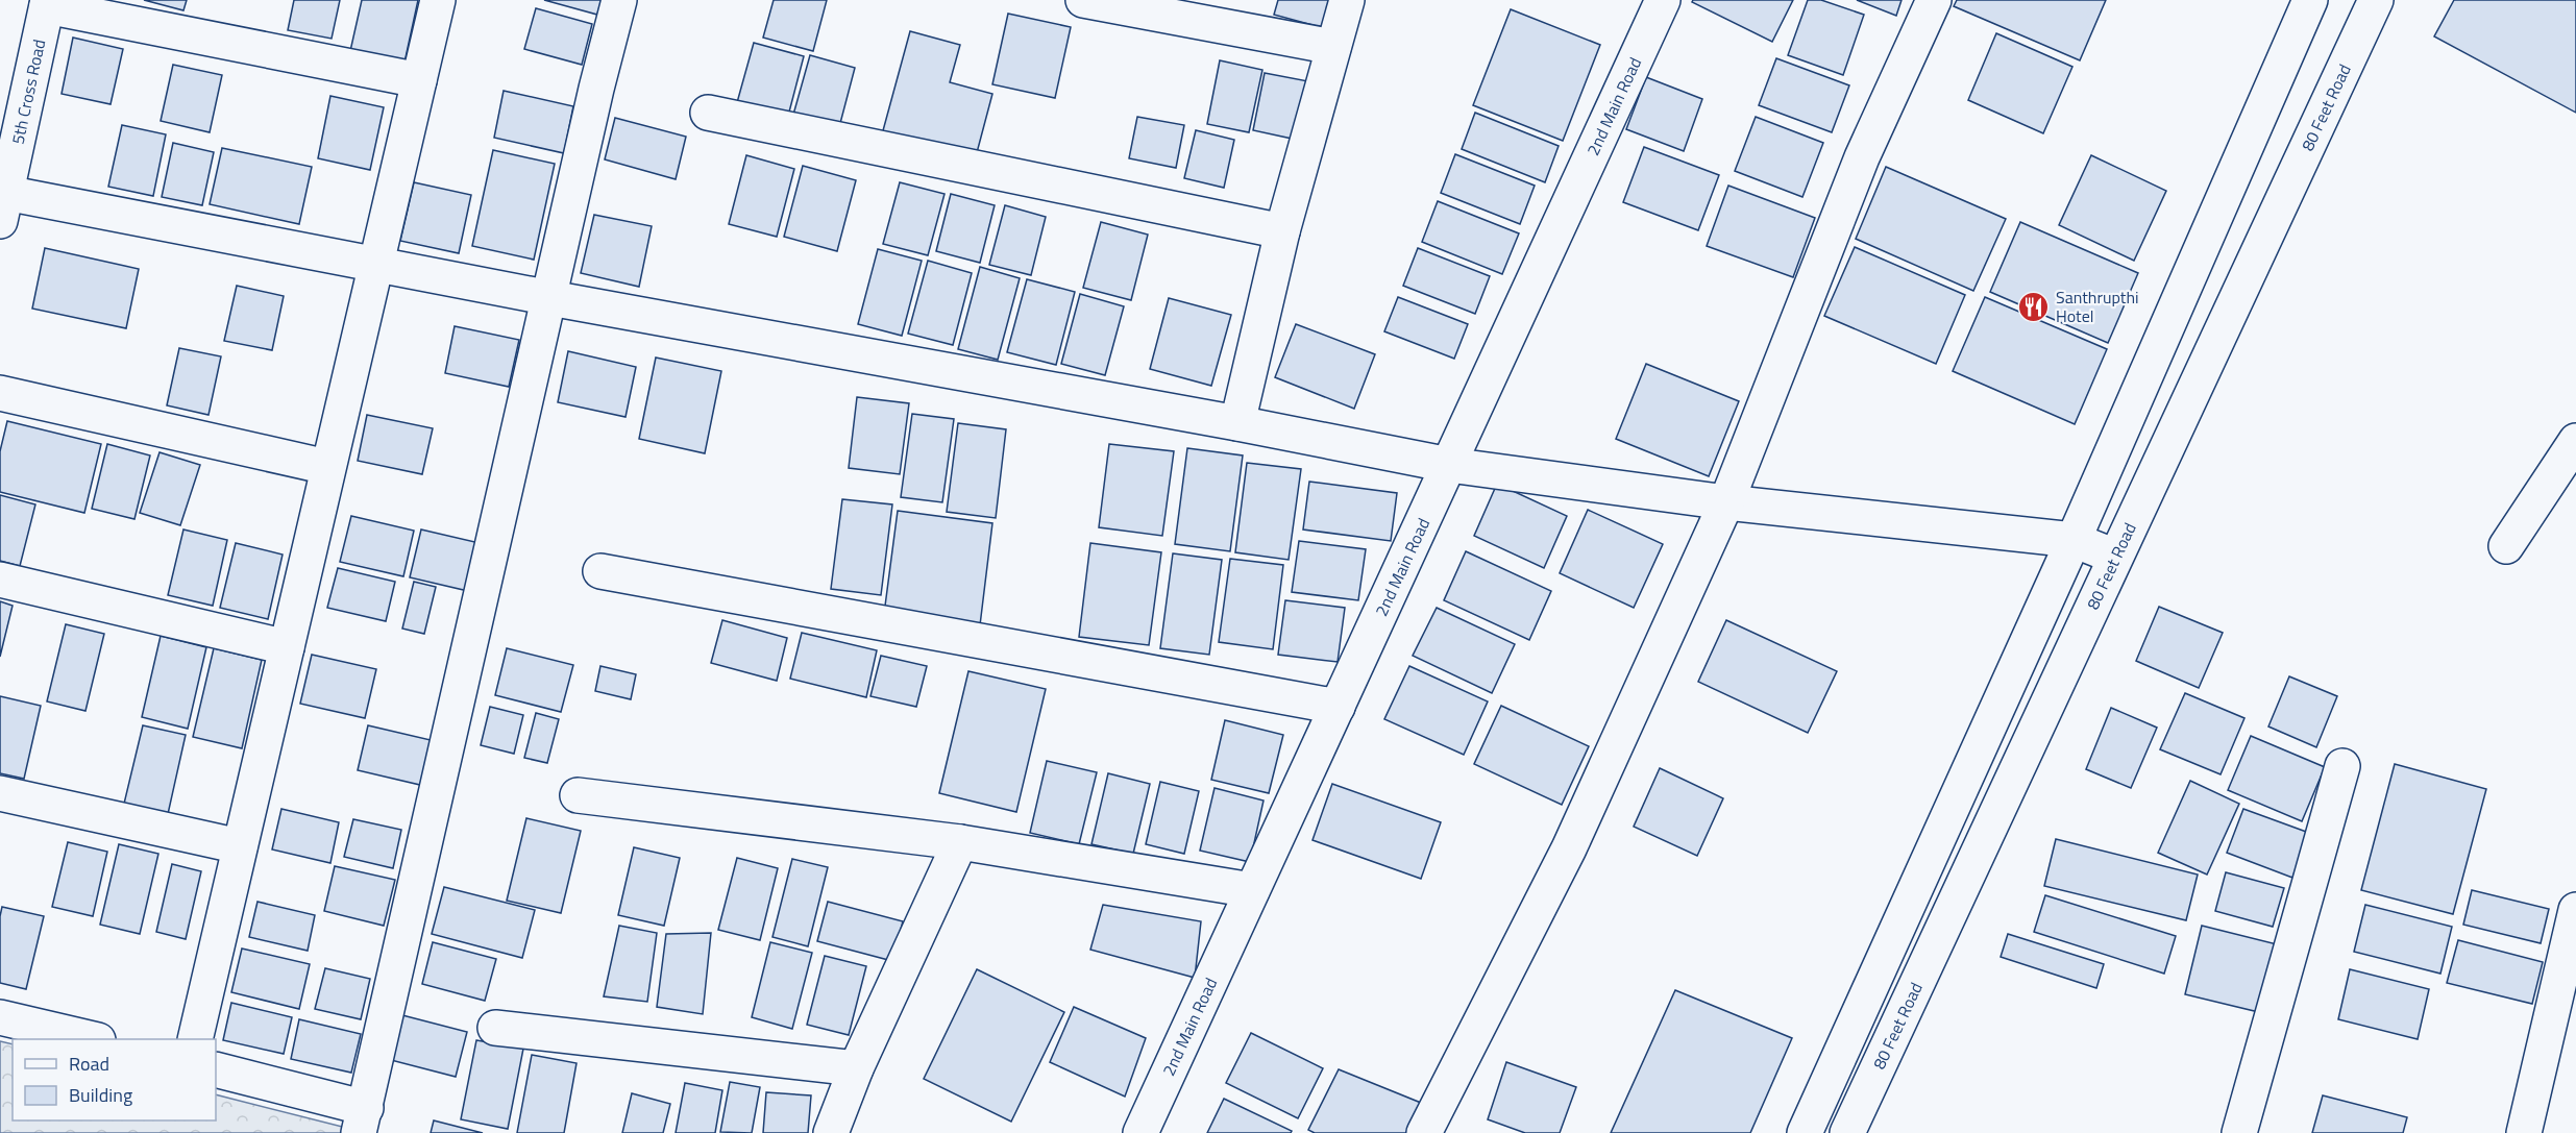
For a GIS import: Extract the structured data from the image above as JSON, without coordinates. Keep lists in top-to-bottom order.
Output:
{
  "streets": {
    "street": ["5th Cross Road", "2nd Main Road", "80 Feet Road"]
  },
  "places": {
    "restaurant": ["Santhrupthi Hotel"]
  },
  "legend": ["Road", "Building"]
}
